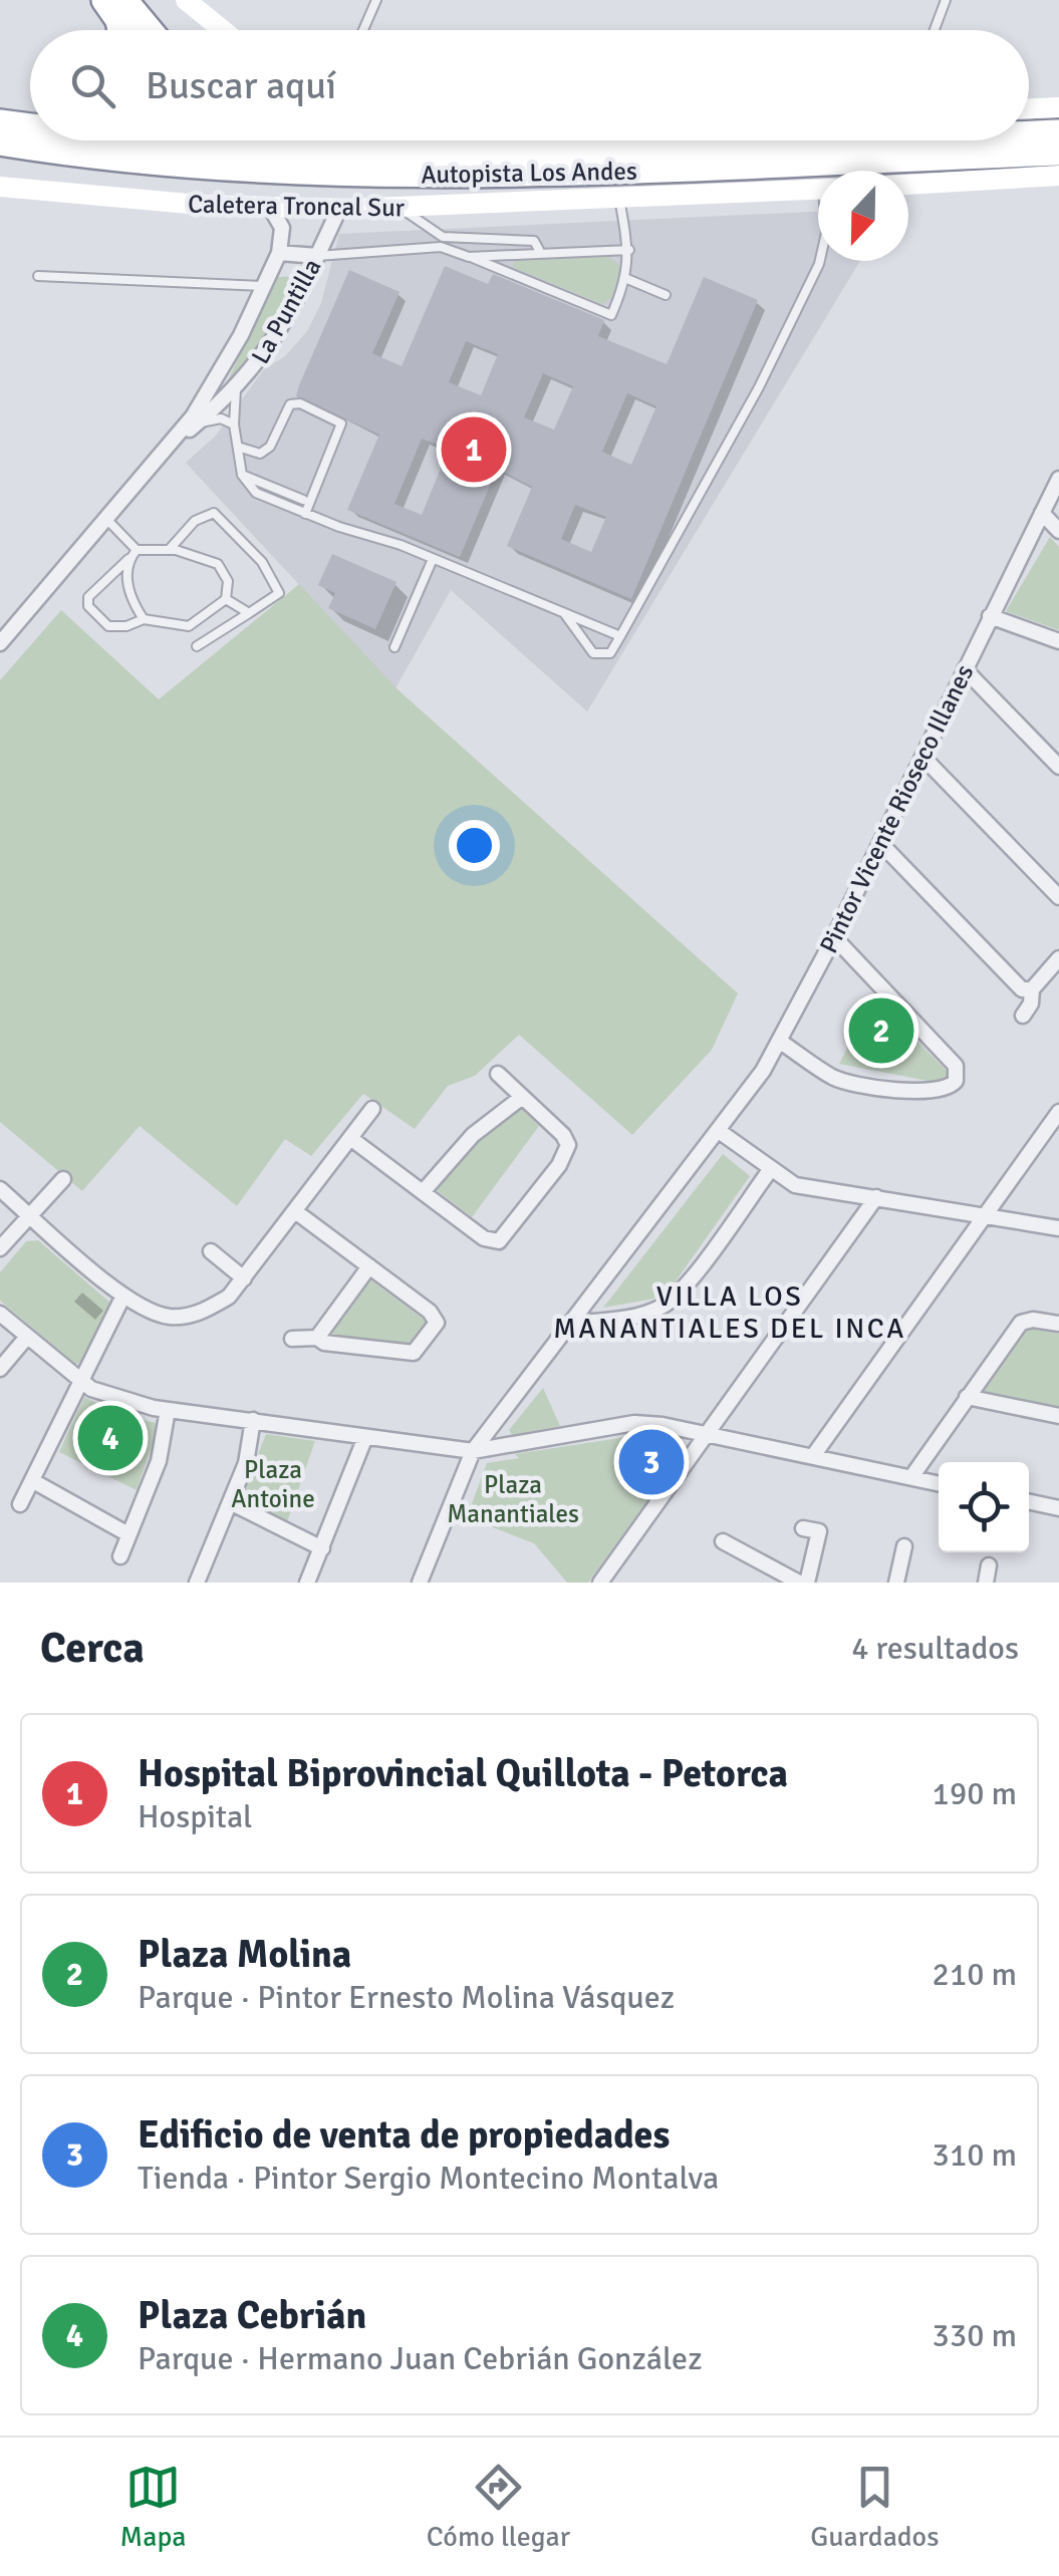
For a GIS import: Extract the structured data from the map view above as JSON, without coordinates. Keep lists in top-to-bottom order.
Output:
{
  "streets": {
    "highway": ["Autopista Los Andes"],
    "street": ["Caletera Troncal Sur", "La Puntilla", "Pintor Vicente Rioseco Illanes"]
  },
  "crossings": [
    ["Caletera Troncal Sur", "La Puntilla"]
  ],
  "districts": ["VILLA LOS MANANTIALES DEL INCA"],
  "parks": ["Plaza Antoine", "Plaza Manantiales"],
  "north": "bottom",
  "page": {
    "search": "Buscar aquí",
    "pins": [
      "1",
      "2",
      "4",
      "3"
    ],
    "heading": ["Cerca", "4 resultados"],
    "list": [
      {
        "mark": "1",
        "name": "Hospital Biprovincial Quillota - Petorca",
        "note": "Hospital",
        "value": "190 m"
      },
      {
        "mark": "2",
        "name": "Plaza Molina",
        "note": "Parque · Pintor Ernesto Molina Vásquez",
        "value": "210 m"
      },
      {
        "mark": "3",
        "name": "Edificio de venta de propiedades",
        "note": "Tienda · Pintor Sergio Montecino Montalva",
        "value": "310 m"
      },
      {
        "mark": "4",
        "name": "Plaza Cebrián",
        "note": "Parque · Hermano Juan Cebrián González",
        "value": "330 m"
      }
    ],
    "nav": ["Mapa", "Cómo llegar", "Guardados"]
  }
}
